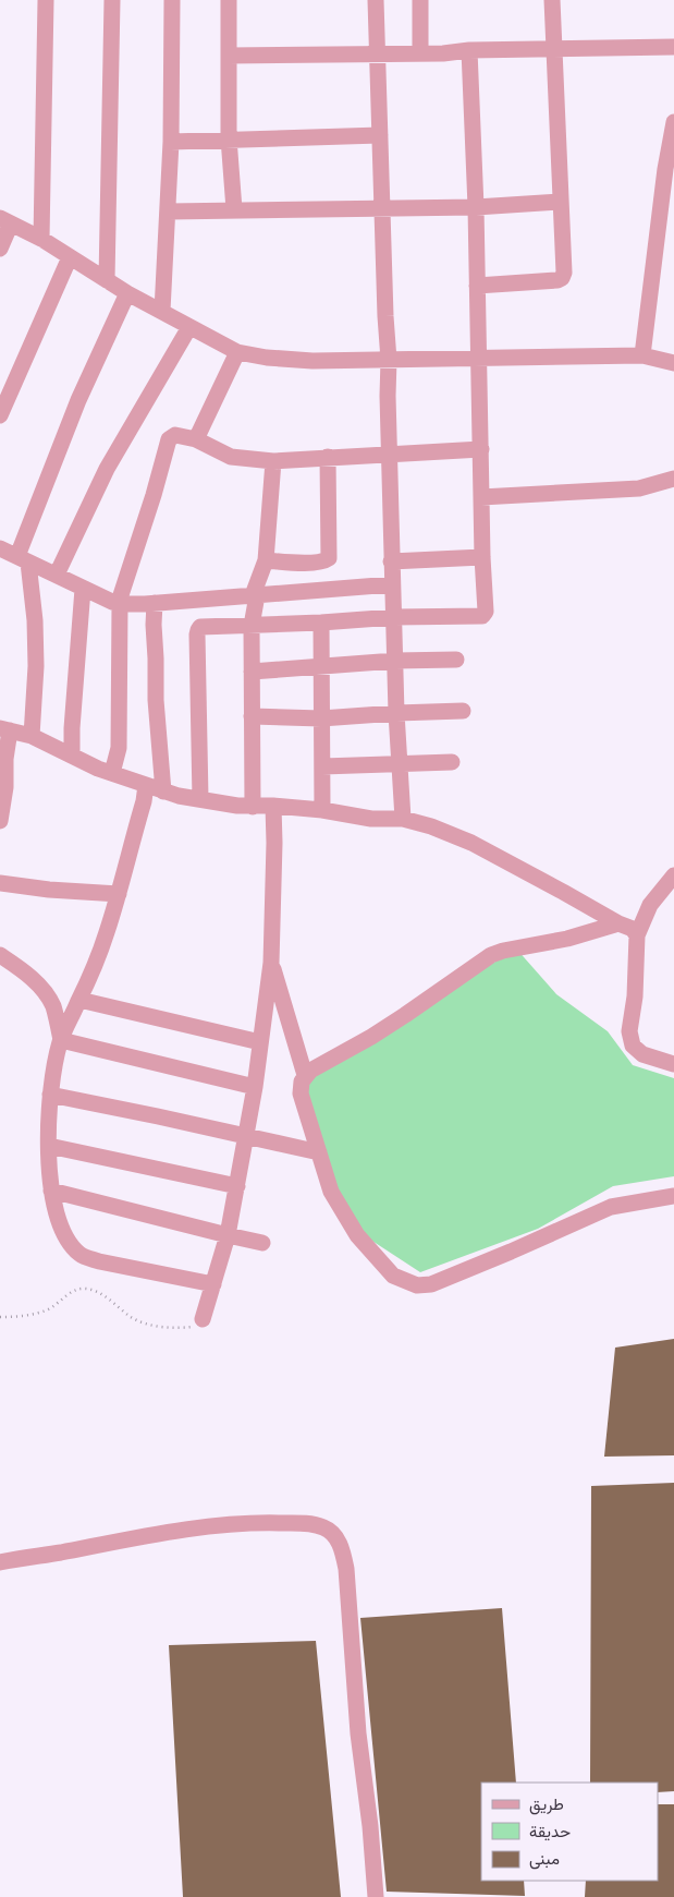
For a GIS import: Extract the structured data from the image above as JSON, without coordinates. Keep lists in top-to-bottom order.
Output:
{
  "legend": ["طريق", "حديقة", "مبنى"]
}
